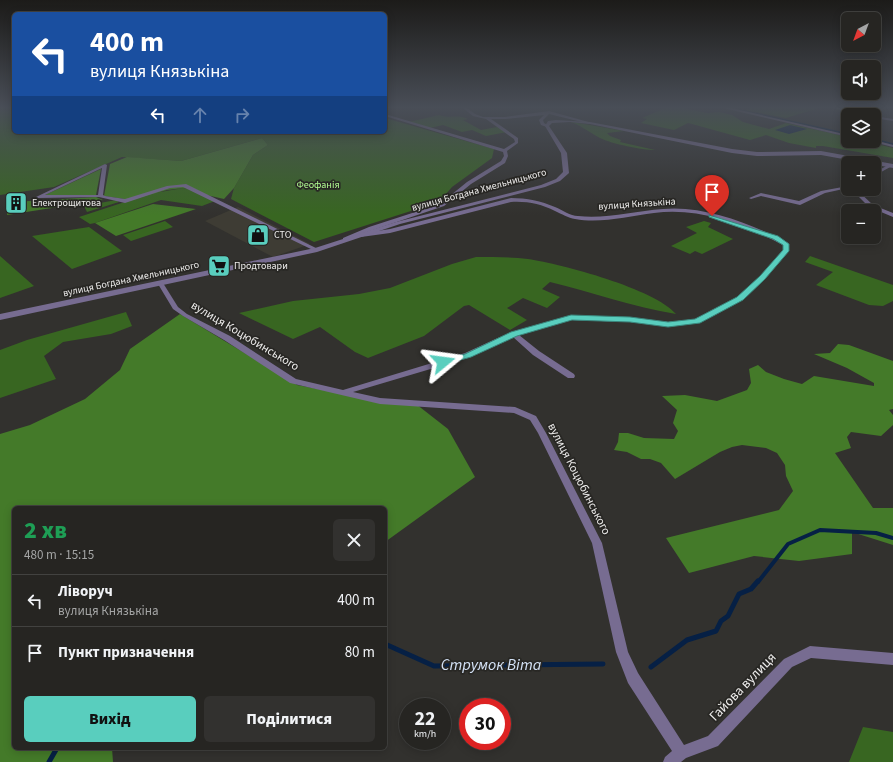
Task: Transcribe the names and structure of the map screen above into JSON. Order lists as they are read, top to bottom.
{
  "streets": {
    "street": [
      "вулиця Богдана Хмельницького",
      "вулиця Князькіна",
      "вулиця Коцюбинського",
      "Гайова вулиця"
    ]
  },
  "crossings": [
    ["вулиця Богдана Хмельницького", "вулиця Князькіна"],
    ["вулиця Богдана Хмельницького", "вулиця Коцюбинського"],
    ["вулиця Князькіна", "вулиця Коцюбинського"],
    ["вулиця Коцюбинського", "Гайова вулиця"]
  ],
  "water": ["Струмок Віта"],
  "parks": ["Феофанія"],
  "places": {
    "building": ["Електрощитова"],
    "shop": ["СТО"],
    "supermarket": ["Продтовари"]
  },
  "north": "bottom left",
  "page": {
    "map_buttons": ["+", "−"],
    "turn": ["400 m", "вулиця Князькіна"],
    "heading": ["2 хв", "480 m · 15:15"],
    "list": [
      {
        "name": "Ліворуч",
        "note": "вулиця Князькіна",
        "value": "400 m"
      },
      {
        "name": "Пункт призначення",
        "value": "80 m"
      }
    ],
    "buttons": ["Вихід", "Поділитися"],
    "speed": "22 km/h",
    "limit": "30"
  }
}
